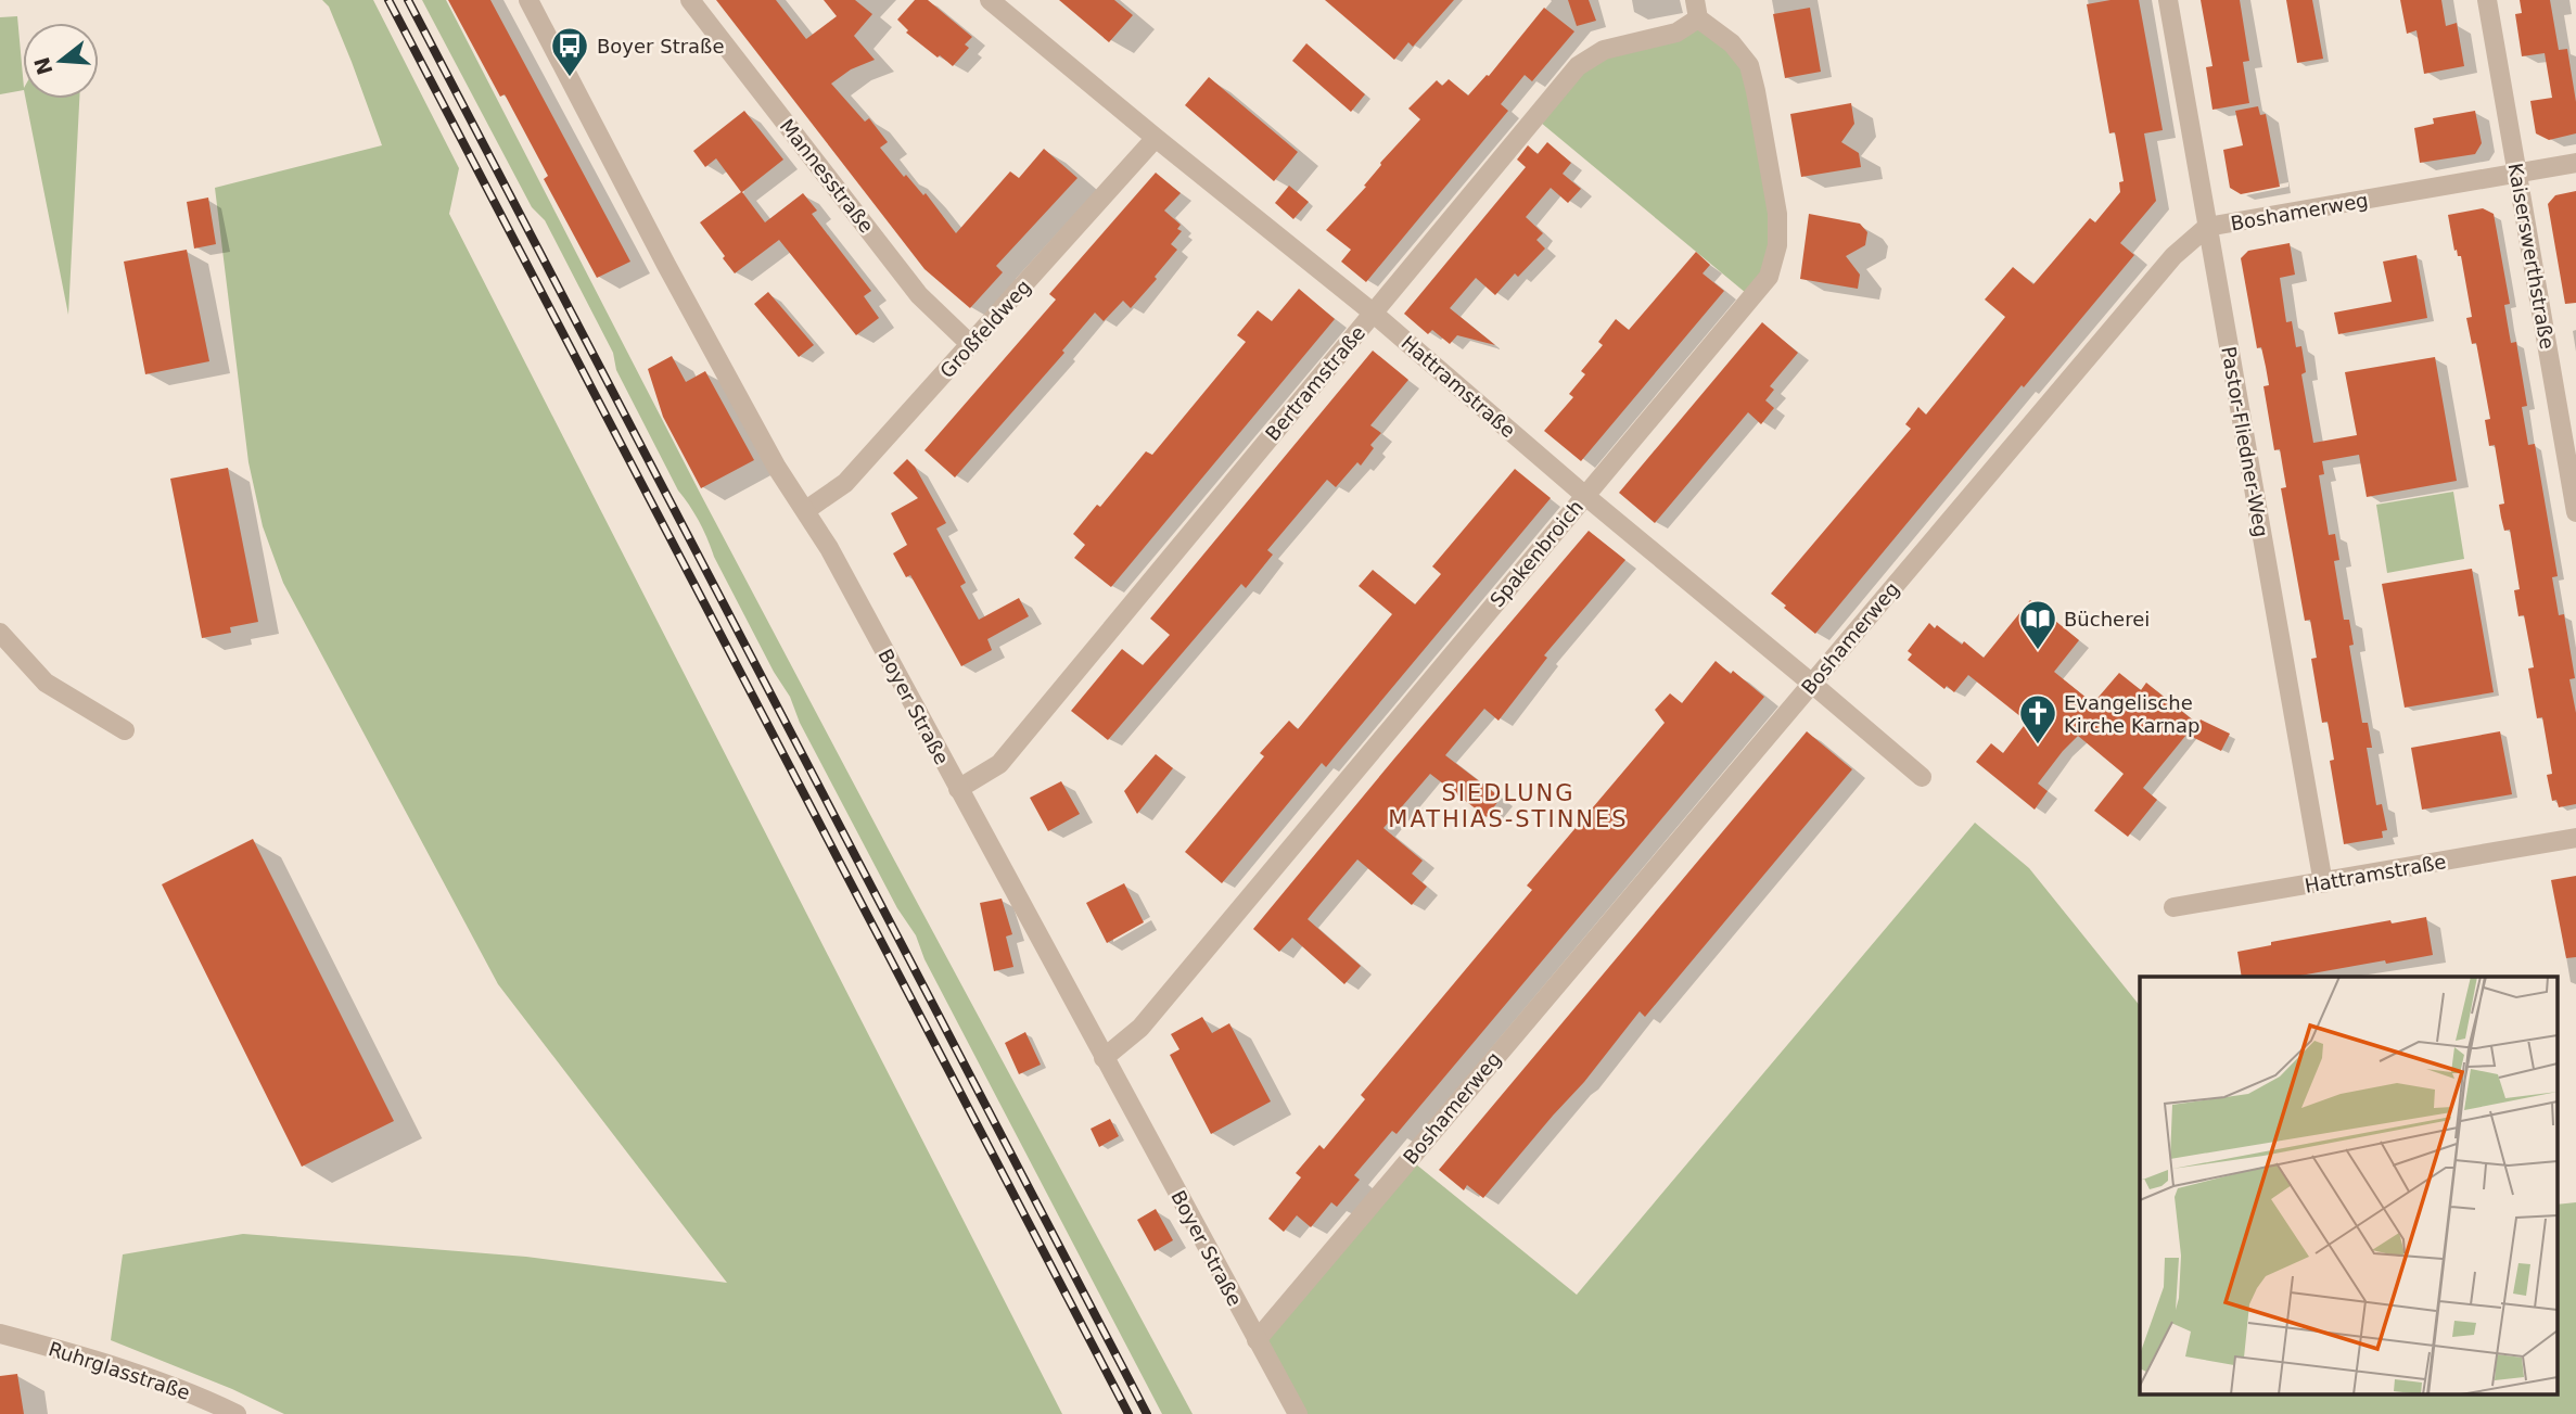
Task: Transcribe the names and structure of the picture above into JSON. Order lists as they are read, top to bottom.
{
  "streets": {
    "street": [
      "Mannesstraße",
      "Boshamerweg",
      "Kaiserswerthstraße",
      "Großfeldweg",
      "Bertramstraße",
      "Hattramstraße",
      "Pastor-Fliedner-Weg",
      "Spakenbroich",
      "Boyer Straße",
      "Ruhrglasstraße"
    ]
  },
  "crossings": [
    ["Mannesstraße", "Großfeldweg"],
    ["Boshamerweg", "Kaiserswerthstraße"],
    ["Boshamerweg", "Hattramstraße"],
    ["Boshamerweg", "Pastor-Fliedner-Weg"],
    ["Boshamerweg", "Boyer Straße"],
    ["Großfeldweg", "Hattramstraße"],
    ["Großfeldweg", "Boyer Straße"],
    ["Bertramstraße", "Hattramstraße"],
    ["Bertramstraße", "Spakenbroich"],
    ["Bertramstraße", "Boyer Straße"],
    ["Hattramstraße", "Pastor-Fliedner-Weg"],
    ["Hattramstraße", "Spakenbroich"],
    ["Spakenbroich", "Boyer Straße"]
  ],
  "districts": ["SIEDLUNG MATHIAS-STINNES"],
  "places": {
    "bus stop": ["Boyer Straße"],
    "library": ["Bücherei"],
    "church": ["Evangelische Kirche Karnap"]
  },
  "north": "left"
}
